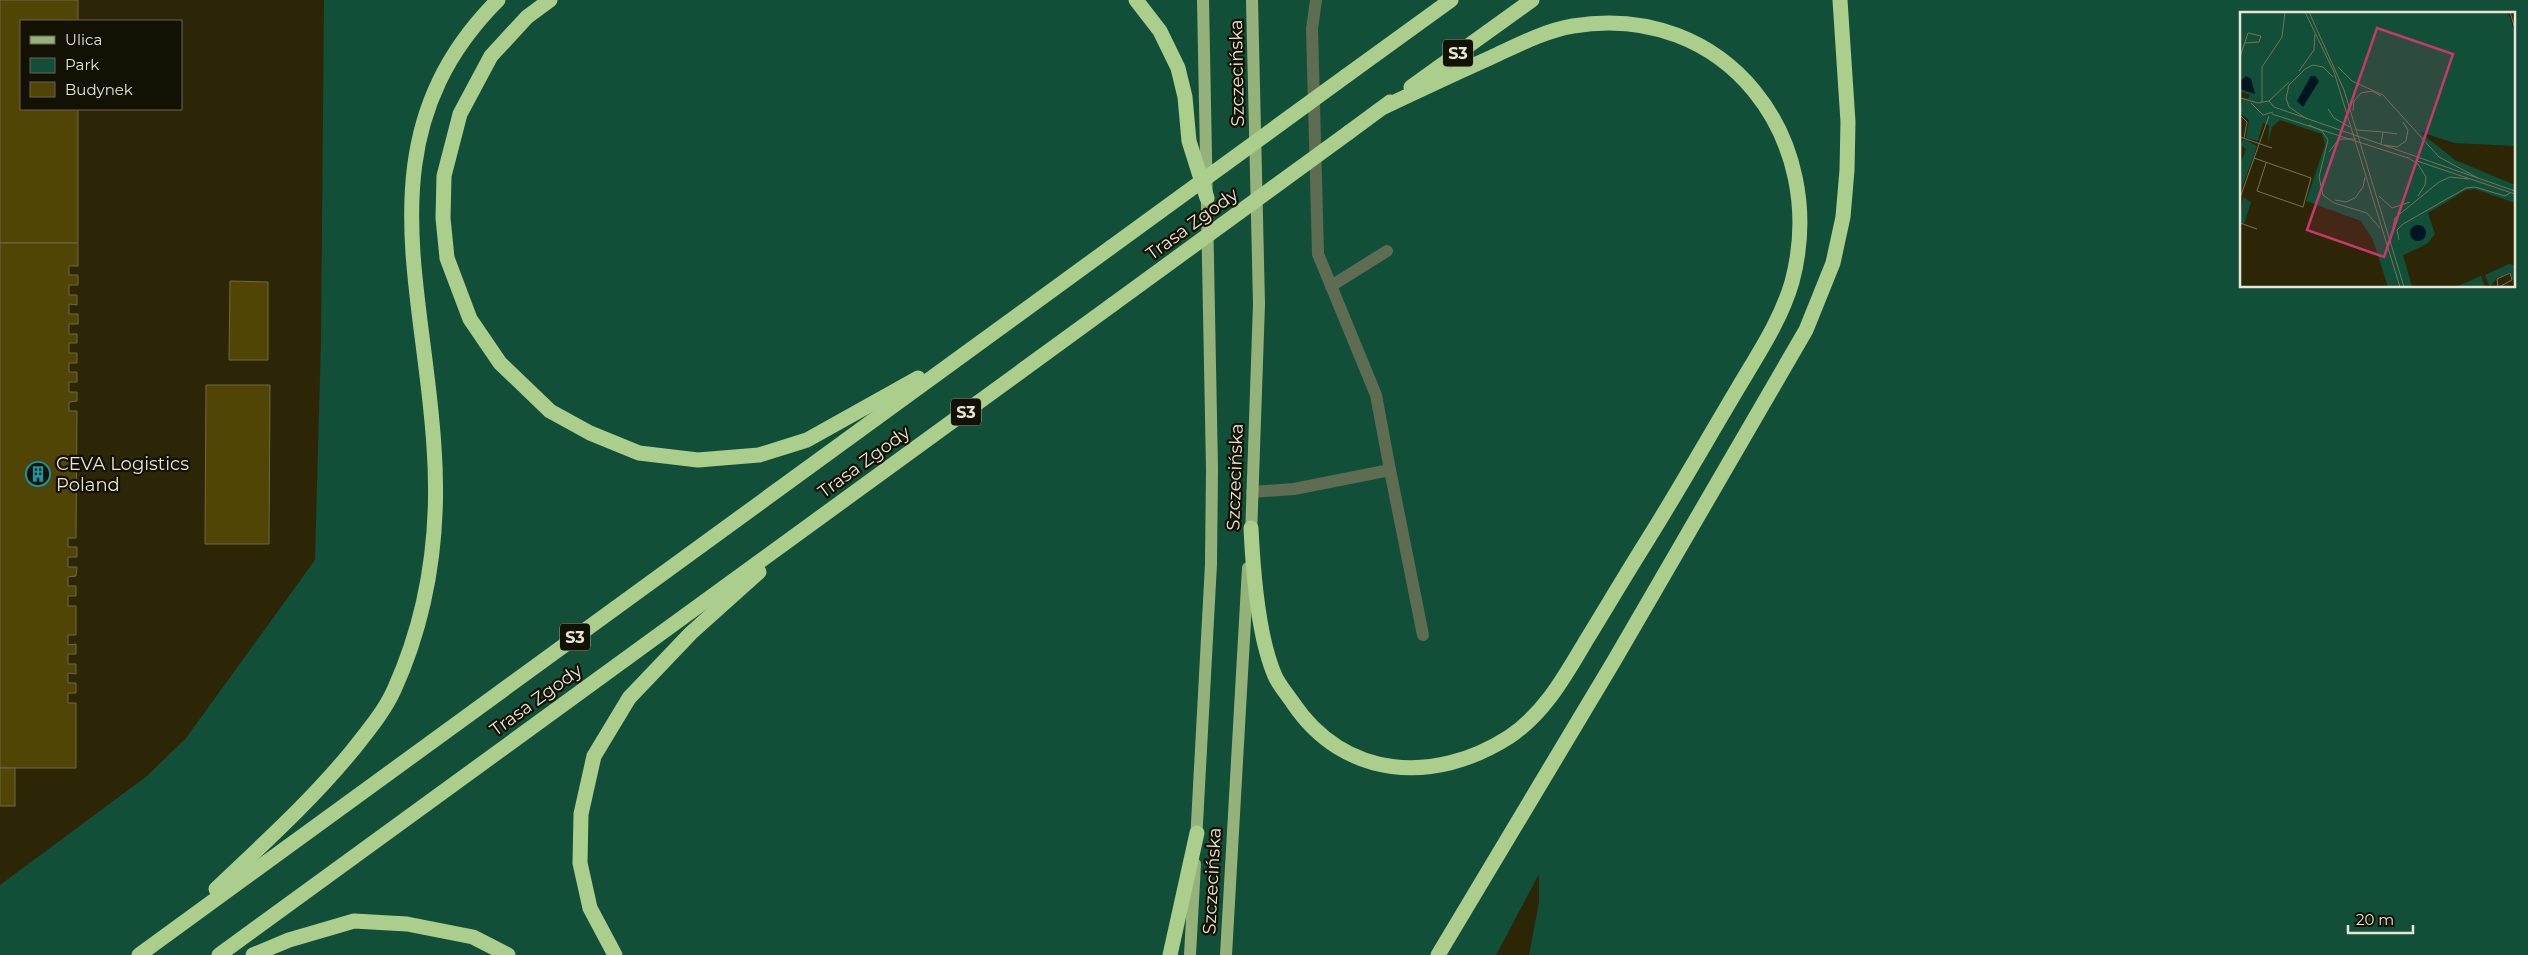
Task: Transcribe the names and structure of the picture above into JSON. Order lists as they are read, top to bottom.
{
  "streets": {
    "highway": ["S3", "Trasa Zgody"],
    "main road": ["Szczecińska"]
  },
  "places": {
    "building": ["CEVA Logistics Poland"]
  },
  "legend": ["Ulica", "Park", "Budynek"],
  "scale_bar": "20 m"
}
